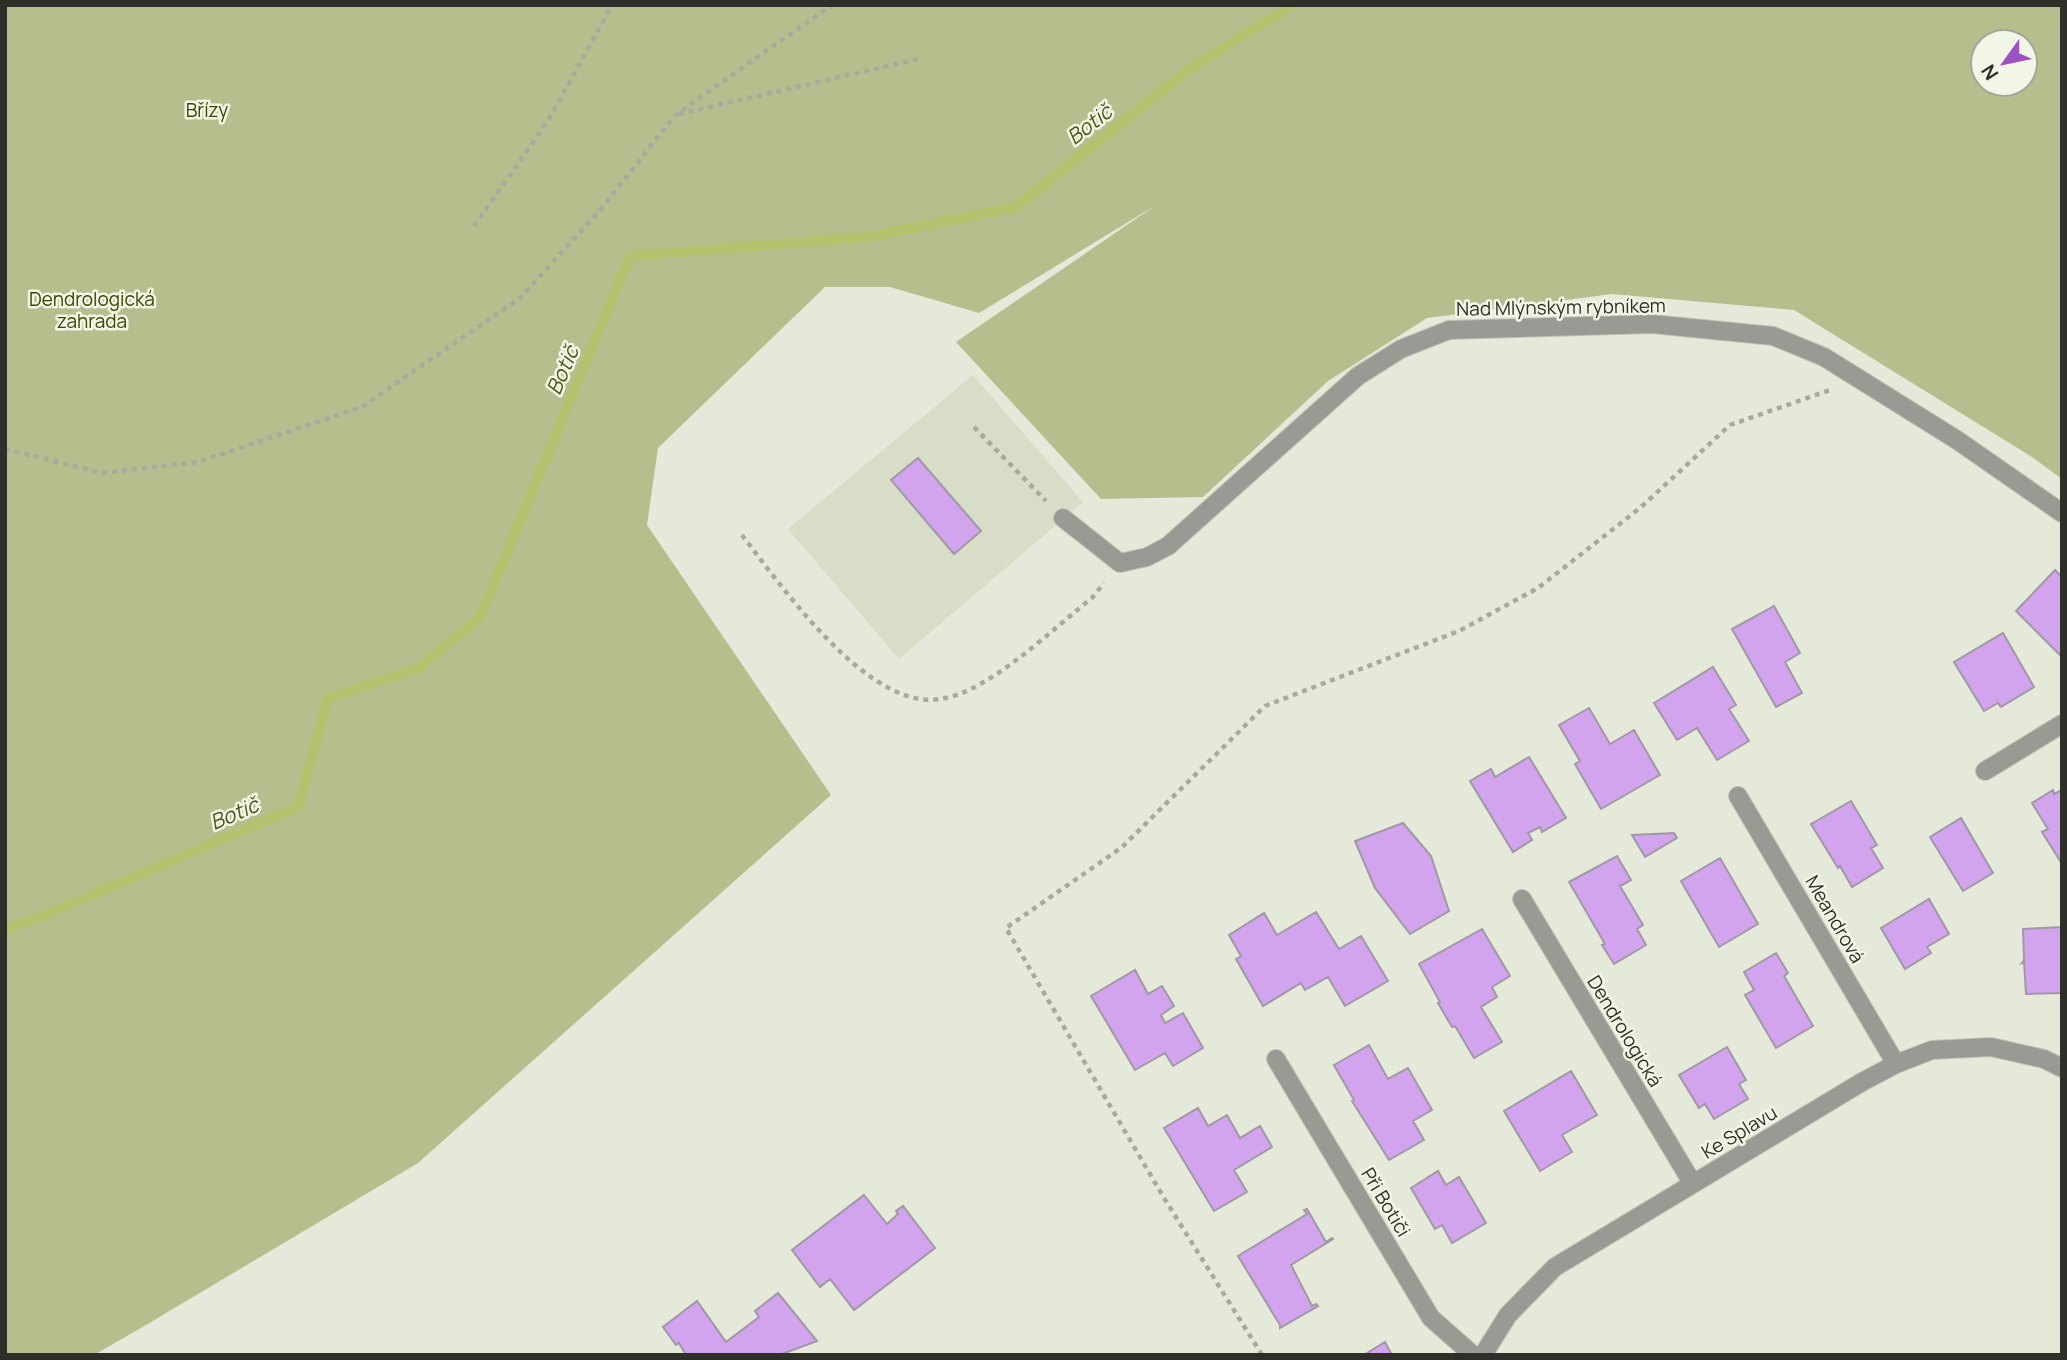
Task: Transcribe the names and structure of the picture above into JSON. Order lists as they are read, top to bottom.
{
  "streets": {
    "street": [
      "Nad Mlýnským rybníkem",
      "Meandrová",
      "Dendrologická",
      "Ke Splavu",
      "Při Botiči"
    ]
  },
  "crossings": [
    ["Meandrová", "Ke Splavu"],
    ["Dendrologická", "Ke Splavu"]
  ],
  "water": ["Botič"],
  "parks": ["Břízy", "Dendrologická zahrada"],
  "north": "bottom left"
}
